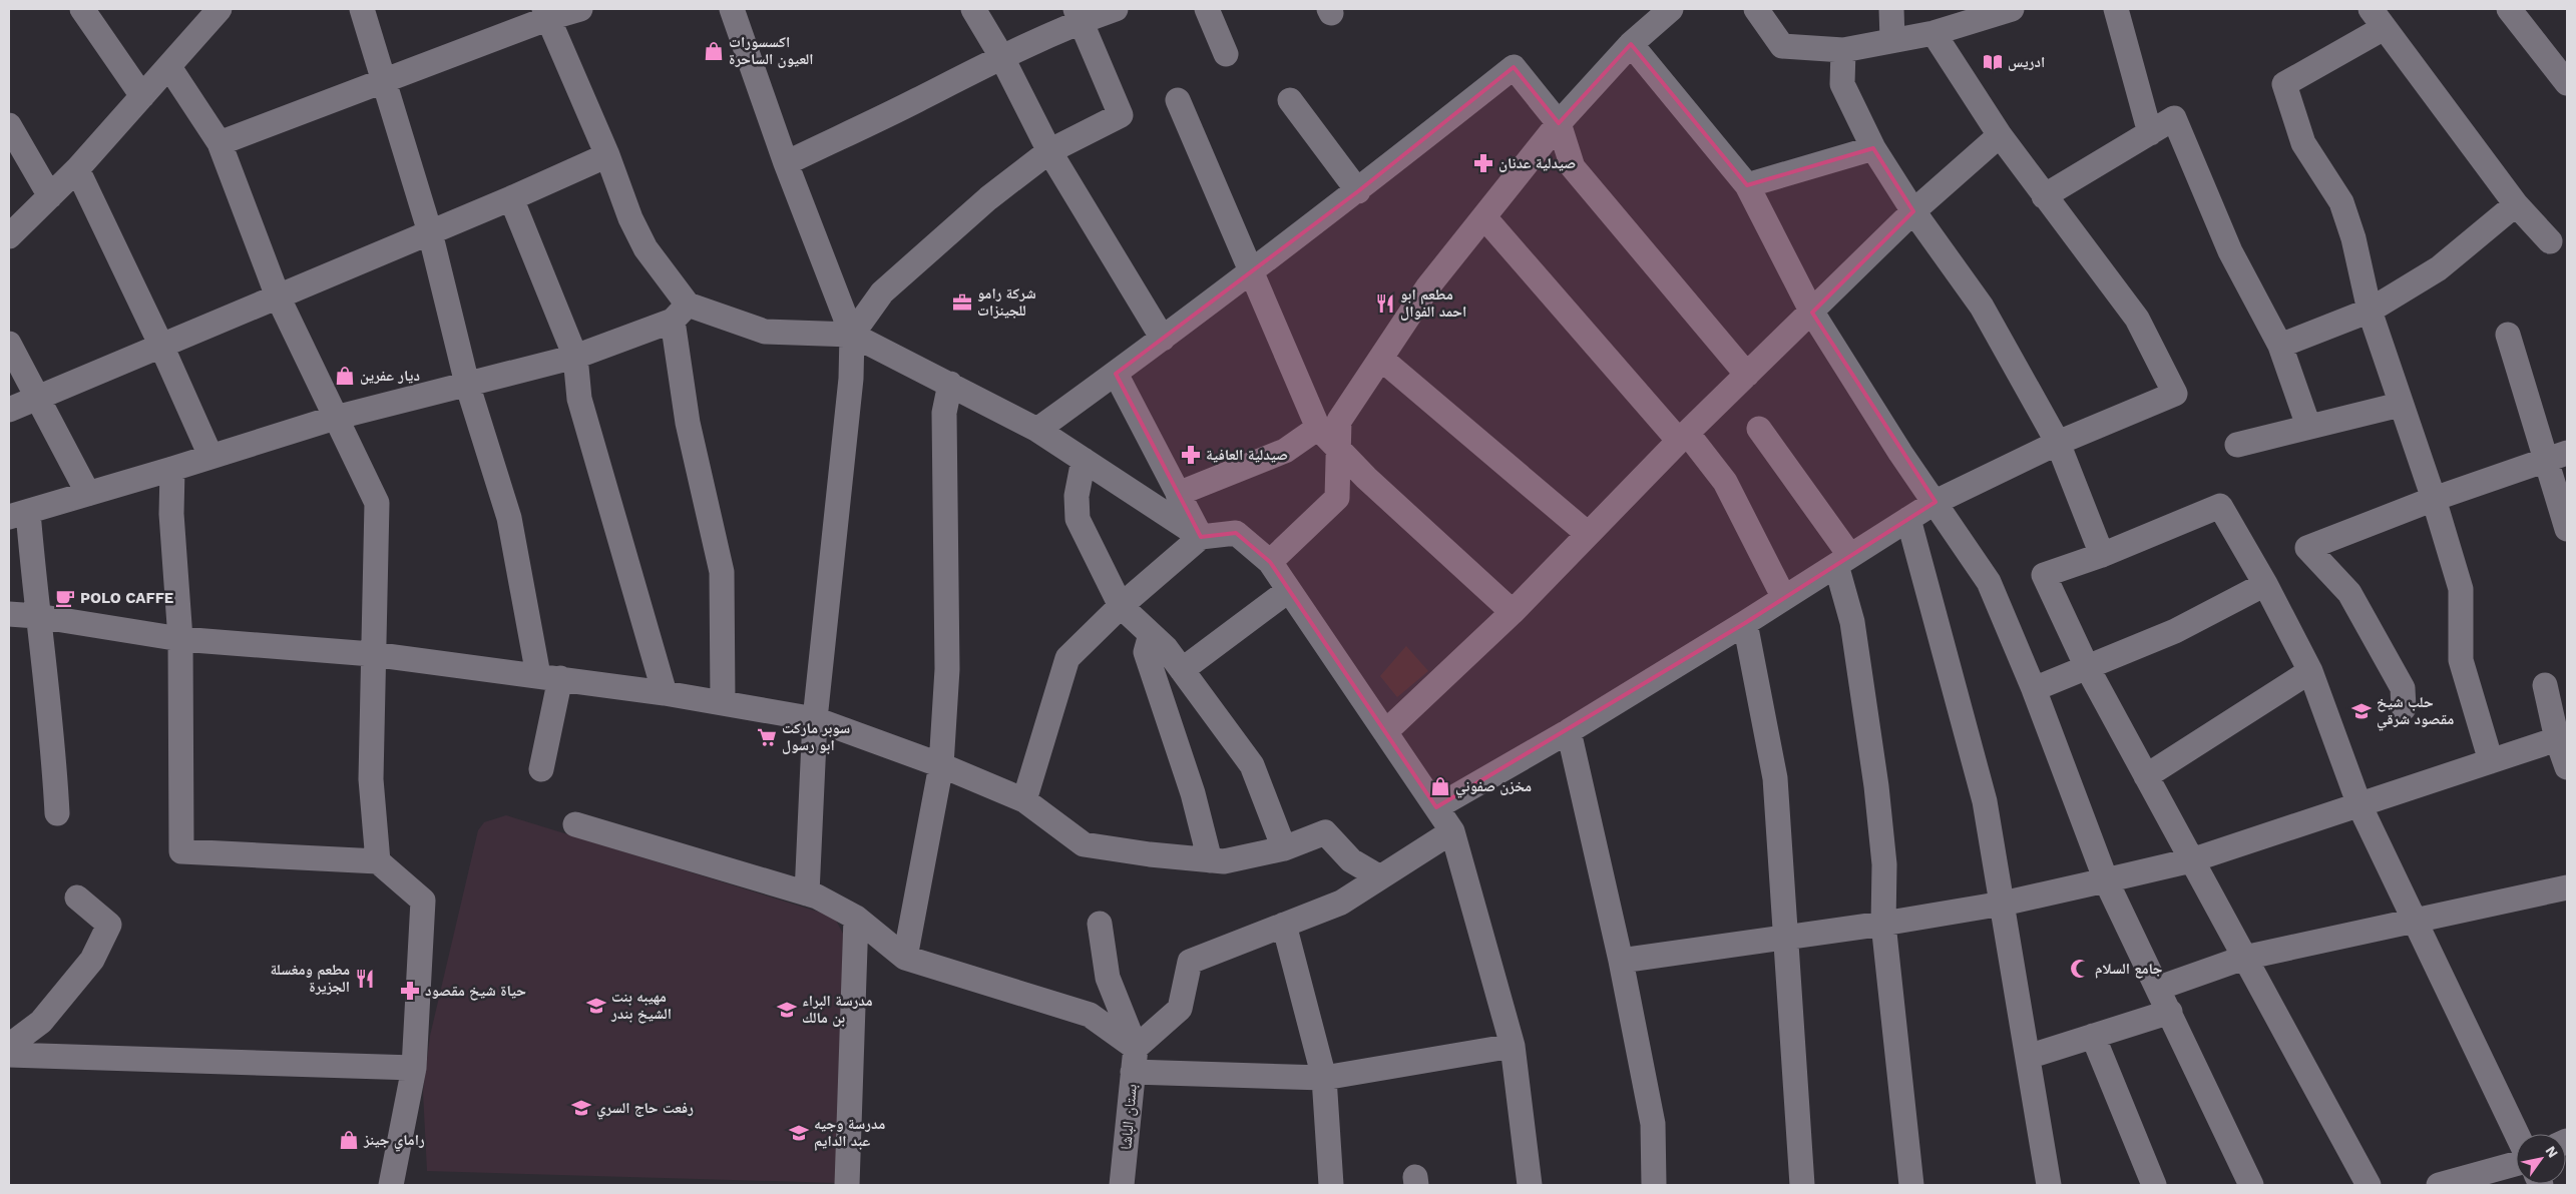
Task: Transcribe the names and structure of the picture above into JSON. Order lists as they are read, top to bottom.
{
  "streets": {
    "street": ["بستان الباشا"]
  },
  "places": {
    "shop": [
      "اكسسورات العيون الساحرة",
      "ديار عفرين",
      "مخزن صفوني",
      "راماي جينز"
    ],
    "library": ["ادريس"],
    "pharmacy": ["صيدلية عدنان", "صيدلية العافية", "حياة شيخ مقصود"],
    "office": ["شركة رامو للجينزات"],
    "restaurant": ["مطعم ابو احمد الفوال", "مطعم ومغسلة الجزيرة"],
    "cafe": ["POLO CAFFE"],
    "school or university": [
      "حلب شيخ مقصود شرقي",
      "مهيبه بنت الشيخ بندر",
      "مدرسة البراء بن مالك",
      "رفعت حاج السري",
      "مدرسة وجيه عبد الدايم"
    ],
    "supermarket": ["سوبر ماركت ابو رسول"],
    "mosque": ["جامع السلام"]
  },
  "north": "top right"
}
